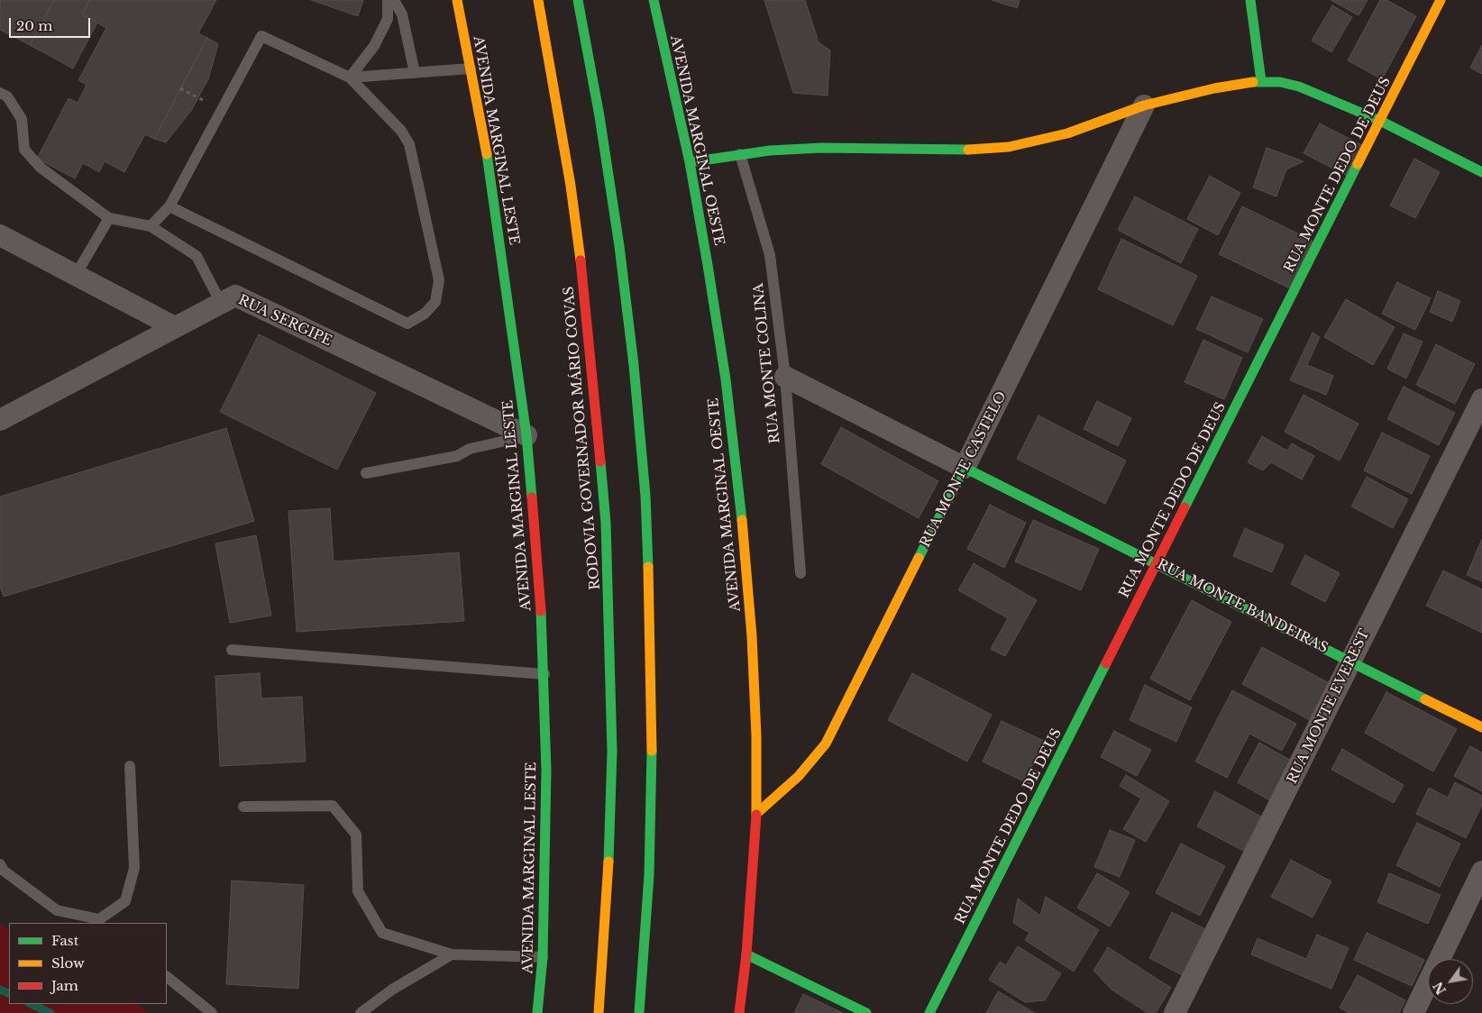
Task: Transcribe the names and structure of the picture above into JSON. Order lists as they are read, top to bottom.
{
  "streets": {
    "main road": [
      "AVENIDA MARGINAL LESTE",
      "AVENIDA MARGINAL OESTE",
      "RUA MONTE DEDO DE DEUS",
      "RODOVIA GOVERNADOR MÁRIO COVAS",
      "RUA MONTE CASTELO",
      "RUA MONTE BANDEIRAS"
    ],
    "street": ["RUA SERGIPE", "RUA MONTE EVEREST"],
    "lane": ["RUA MONTE COLINA"]
  },
  "crossings": [
    ["AVENIDA MARGINAL LESTE", "RUA SERGIPE"],
    ["AVENIDA MARGINAL OESTE", "RUA MONTE CASTELO"],
    ["RUA MONTE DEDO DE DEUS", "RUA MONTE BANDEIRAS"],
    ["RUA MONTE COLINA", "RUA MONTE BANDEIRAS"],
    ["RUA MONTE CASTELO", "RUA MONTE BANDEIRAS"],
    ["RUA MONTE BANDEIRAS", "RUA MONTE EVEREST"]
  ],
  "legend": ["Fast", "Slow", "Jam"],
  "scale_bar": "20 m",
  "north": "bottom left"
}
